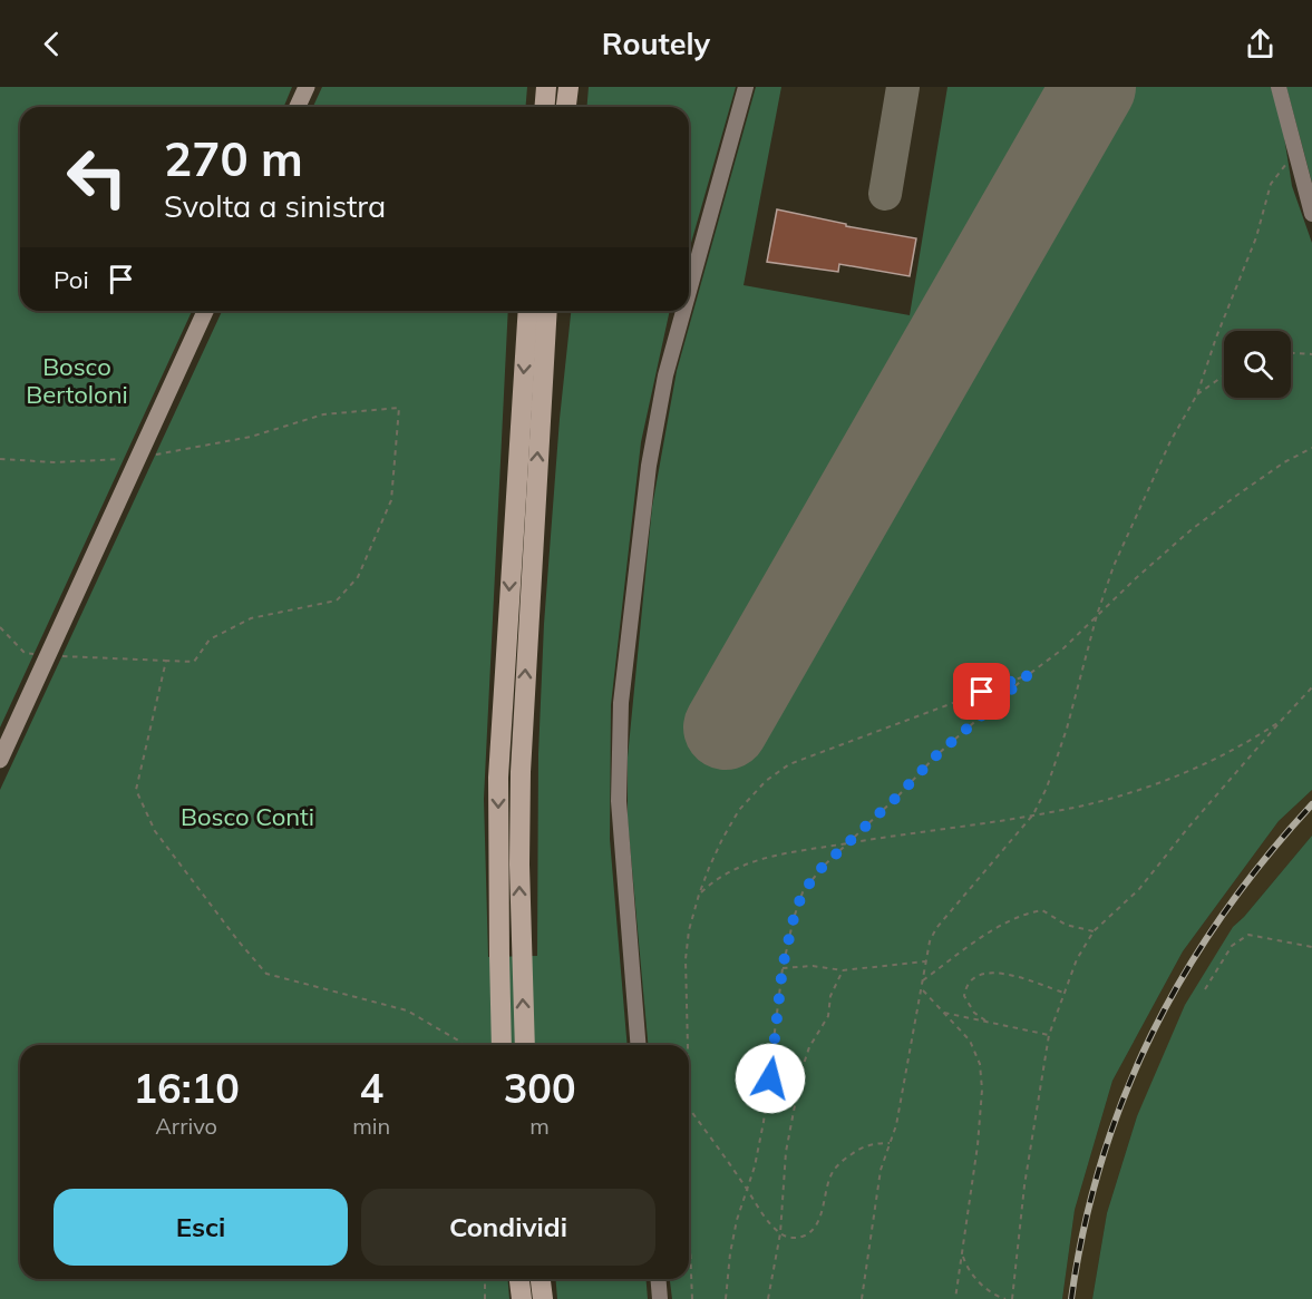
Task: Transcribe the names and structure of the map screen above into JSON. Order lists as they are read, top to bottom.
{
  "parks": ["Bosco Bertoloni", "Bosco Conti"],
  "page": {
    "header": "Routely",
    "turn": ["270 m", "Svolta a sinistra"],
    "then": "Poi",
    "eta": [
      "16:10",
      "Arrivo",
      "4",
      "min",
      "300",
      "m"
    ],
    "buttons": ["Esci", "Condividi"]
  }
}
